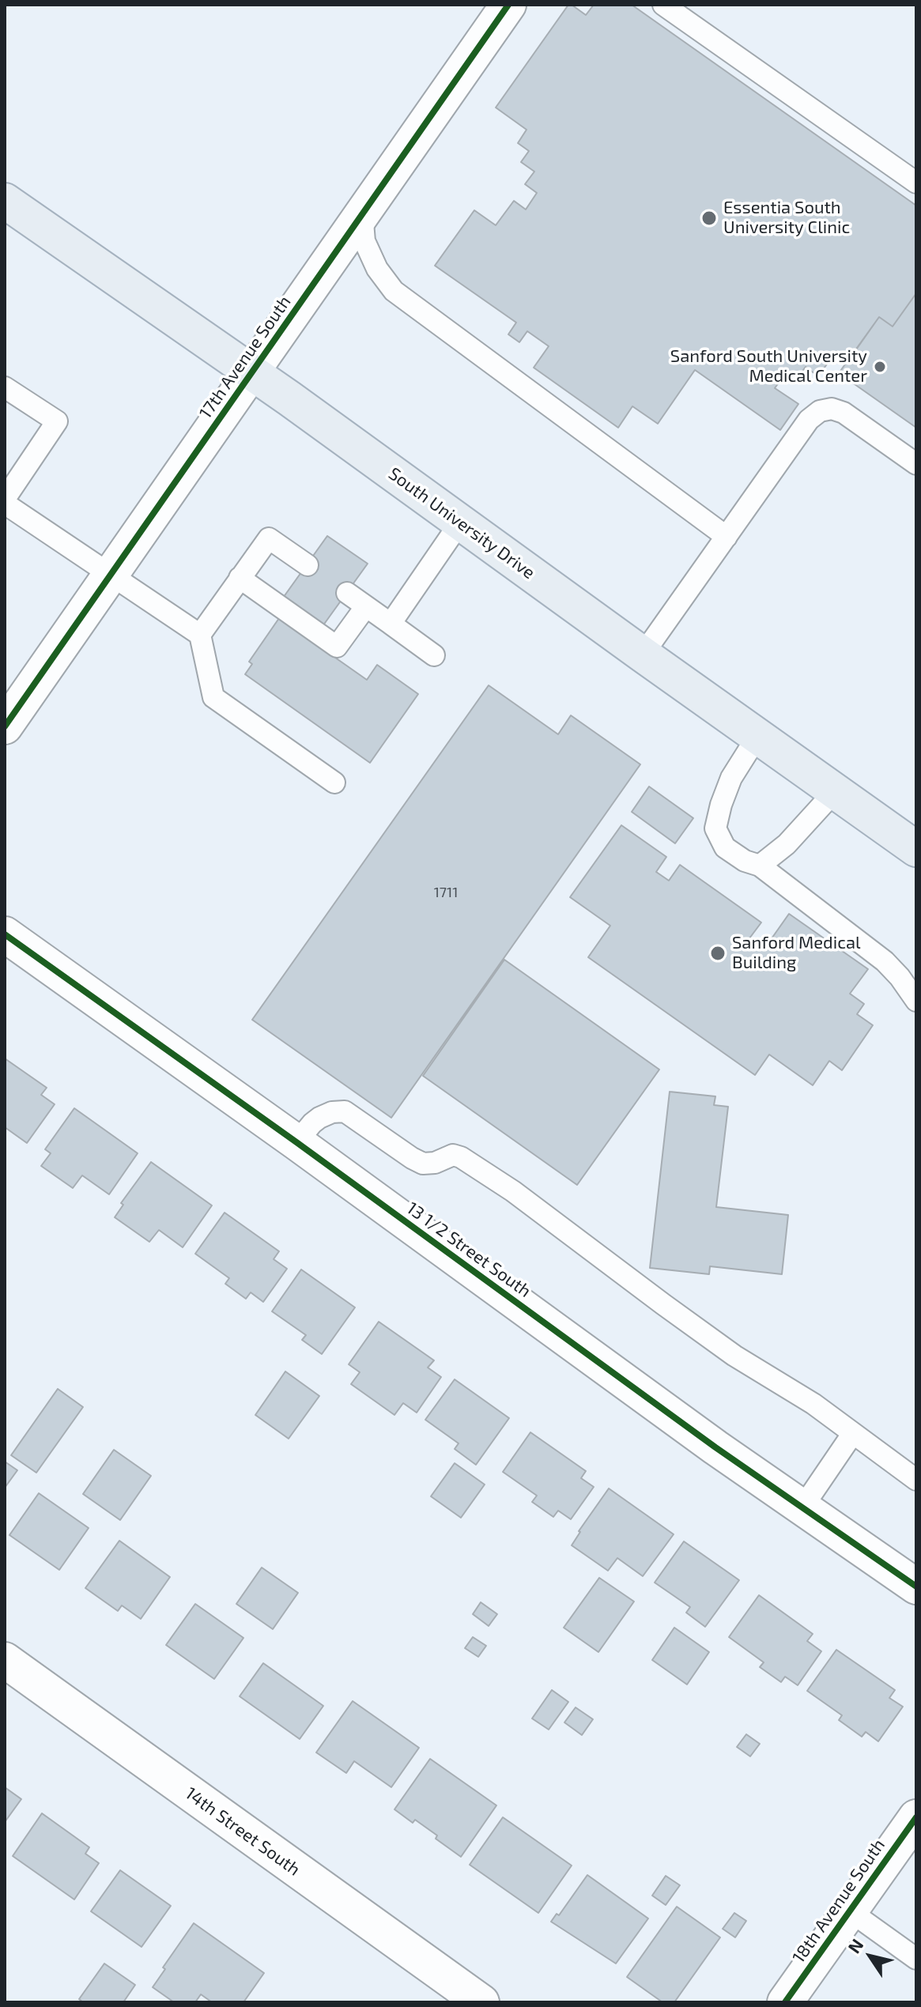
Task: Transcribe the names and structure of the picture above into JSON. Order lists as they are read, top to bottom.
{
  "streets": {
    "main road": ["South University Drive"],
    "street": [
      "17th Avenue South",
      "13 1/2 Street South",
      "14th Street South",
      "18th Avenue South"
    ]
  },
  "crossings": [
    ["17th Avenue South", "South University Drive"]
  ],
  "places": ["Essentia South University Clinic", "Sanford South University Medical Center", "Sanford Medical Building"],
  "house_numbers": ["1711"],
  "north": "top left"
}
